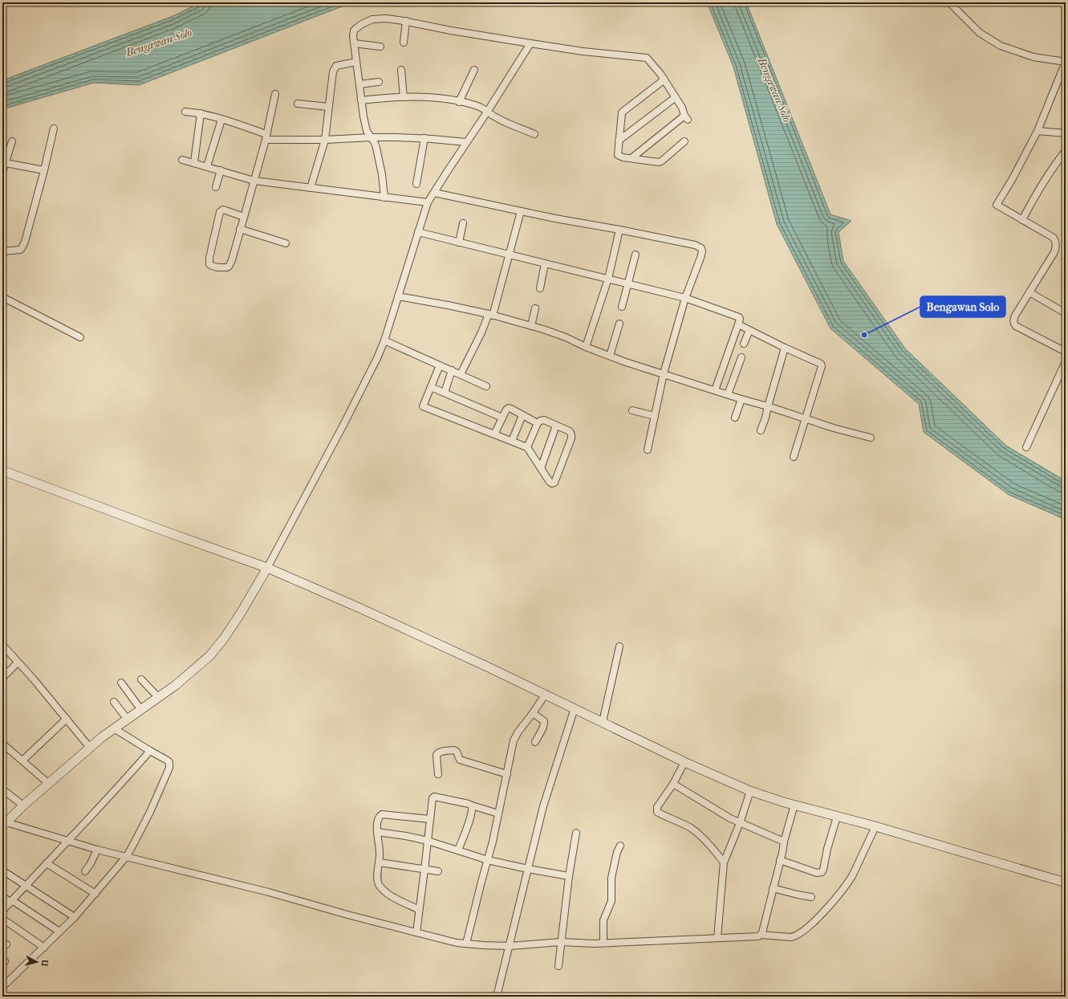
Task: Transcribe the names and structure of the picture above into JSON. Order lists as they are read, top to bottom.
{
  "water": ["Bengawan Solo"],
  "places": ["Bengawan Solo"],
  "north": "right"
}
